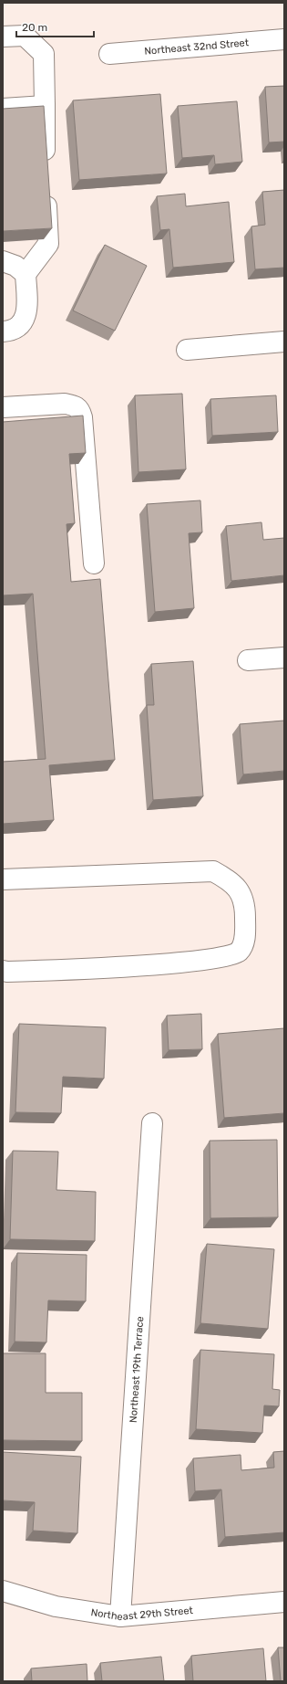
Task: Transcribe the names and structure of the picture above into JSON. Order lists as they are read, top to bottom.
{
  "streets": {
    "street": ["Northeast 32nd Street", "Northeast 19th Terrace", "Northeast 29th Street"]
  },
  "crossings": [
    ["Northeast 19th Terrace", "Northeast 29th Street"]
  ],
  "scale_bar": "20 m"
}
